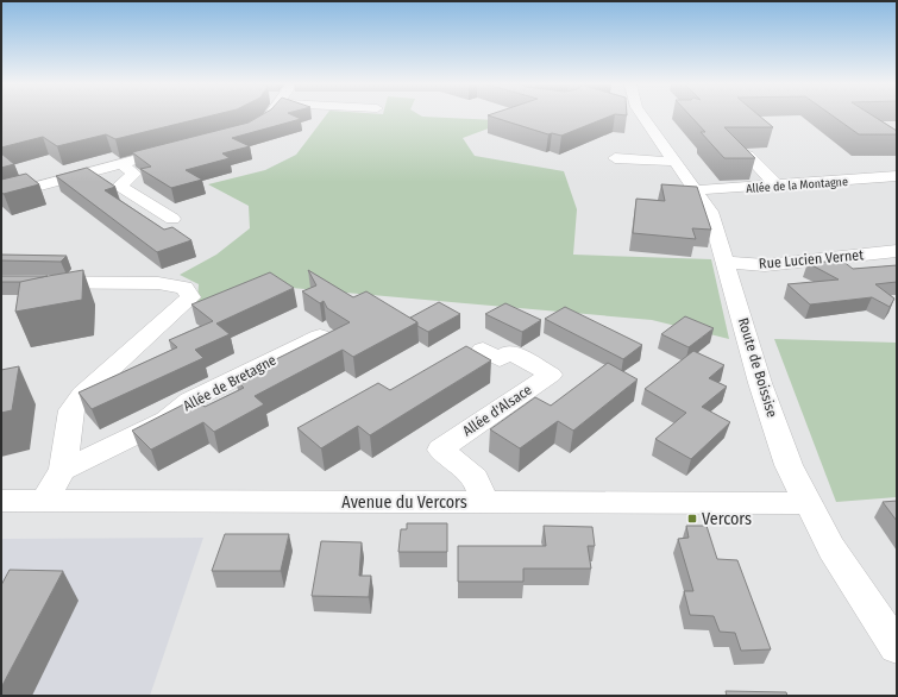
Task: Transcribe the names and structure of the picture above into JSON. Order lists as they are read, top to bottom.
{
  "streets": {
    "street": [
      "Allée de la Montagne",
      "Rue Lucien Vernet",
      "Route de Boissise",
      "Allée de Bretagne",
      "Allée d'Alsace",
      "Avenue du Vercors"
    ]
  },
  "crossings": [
    ["Allée de la Montagne", "Route de Boissise"],
    ["Rue Lucien Vernet", "Route de Boissise"],
    ["Route de Boissise", "Avenue du Vercors"],
    ["Allée d'Alsace", "Avenue du Vercors"]
  ],
  "places": {
    "transit": ["Vercors"]
  }
}
